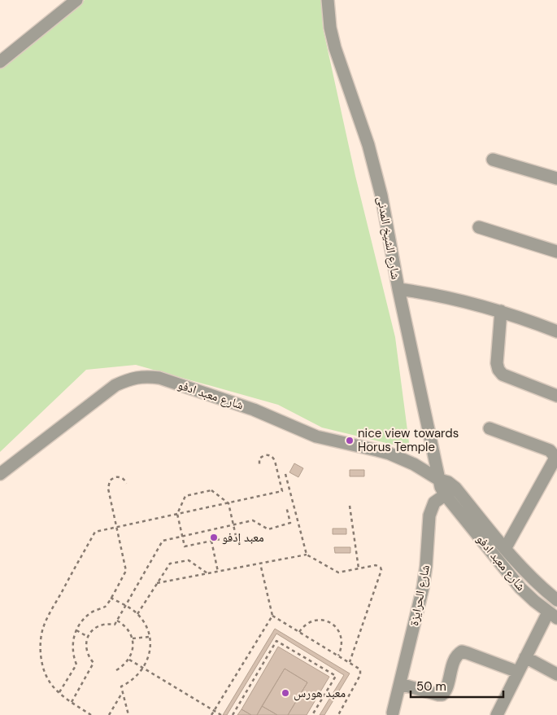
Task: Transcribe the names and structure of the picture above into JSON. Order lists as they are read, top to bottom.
{
  "streets": {
    "street": ["شارع الشيخ المدنى", "شارع معبد ادفو", "شارع الحرايزة"]
  },
  "crossings": [
    ["شارع الشيخ المدنى", "شارع معبد ادفو"],
    ["شارع معبد ادفو", "شارع الحرايزة"]
  ],
  "places": ["nice view towards Horus Temple", "معبد إدفو", "معبد هورس"],
  "scale_bar": "50 m"
}
